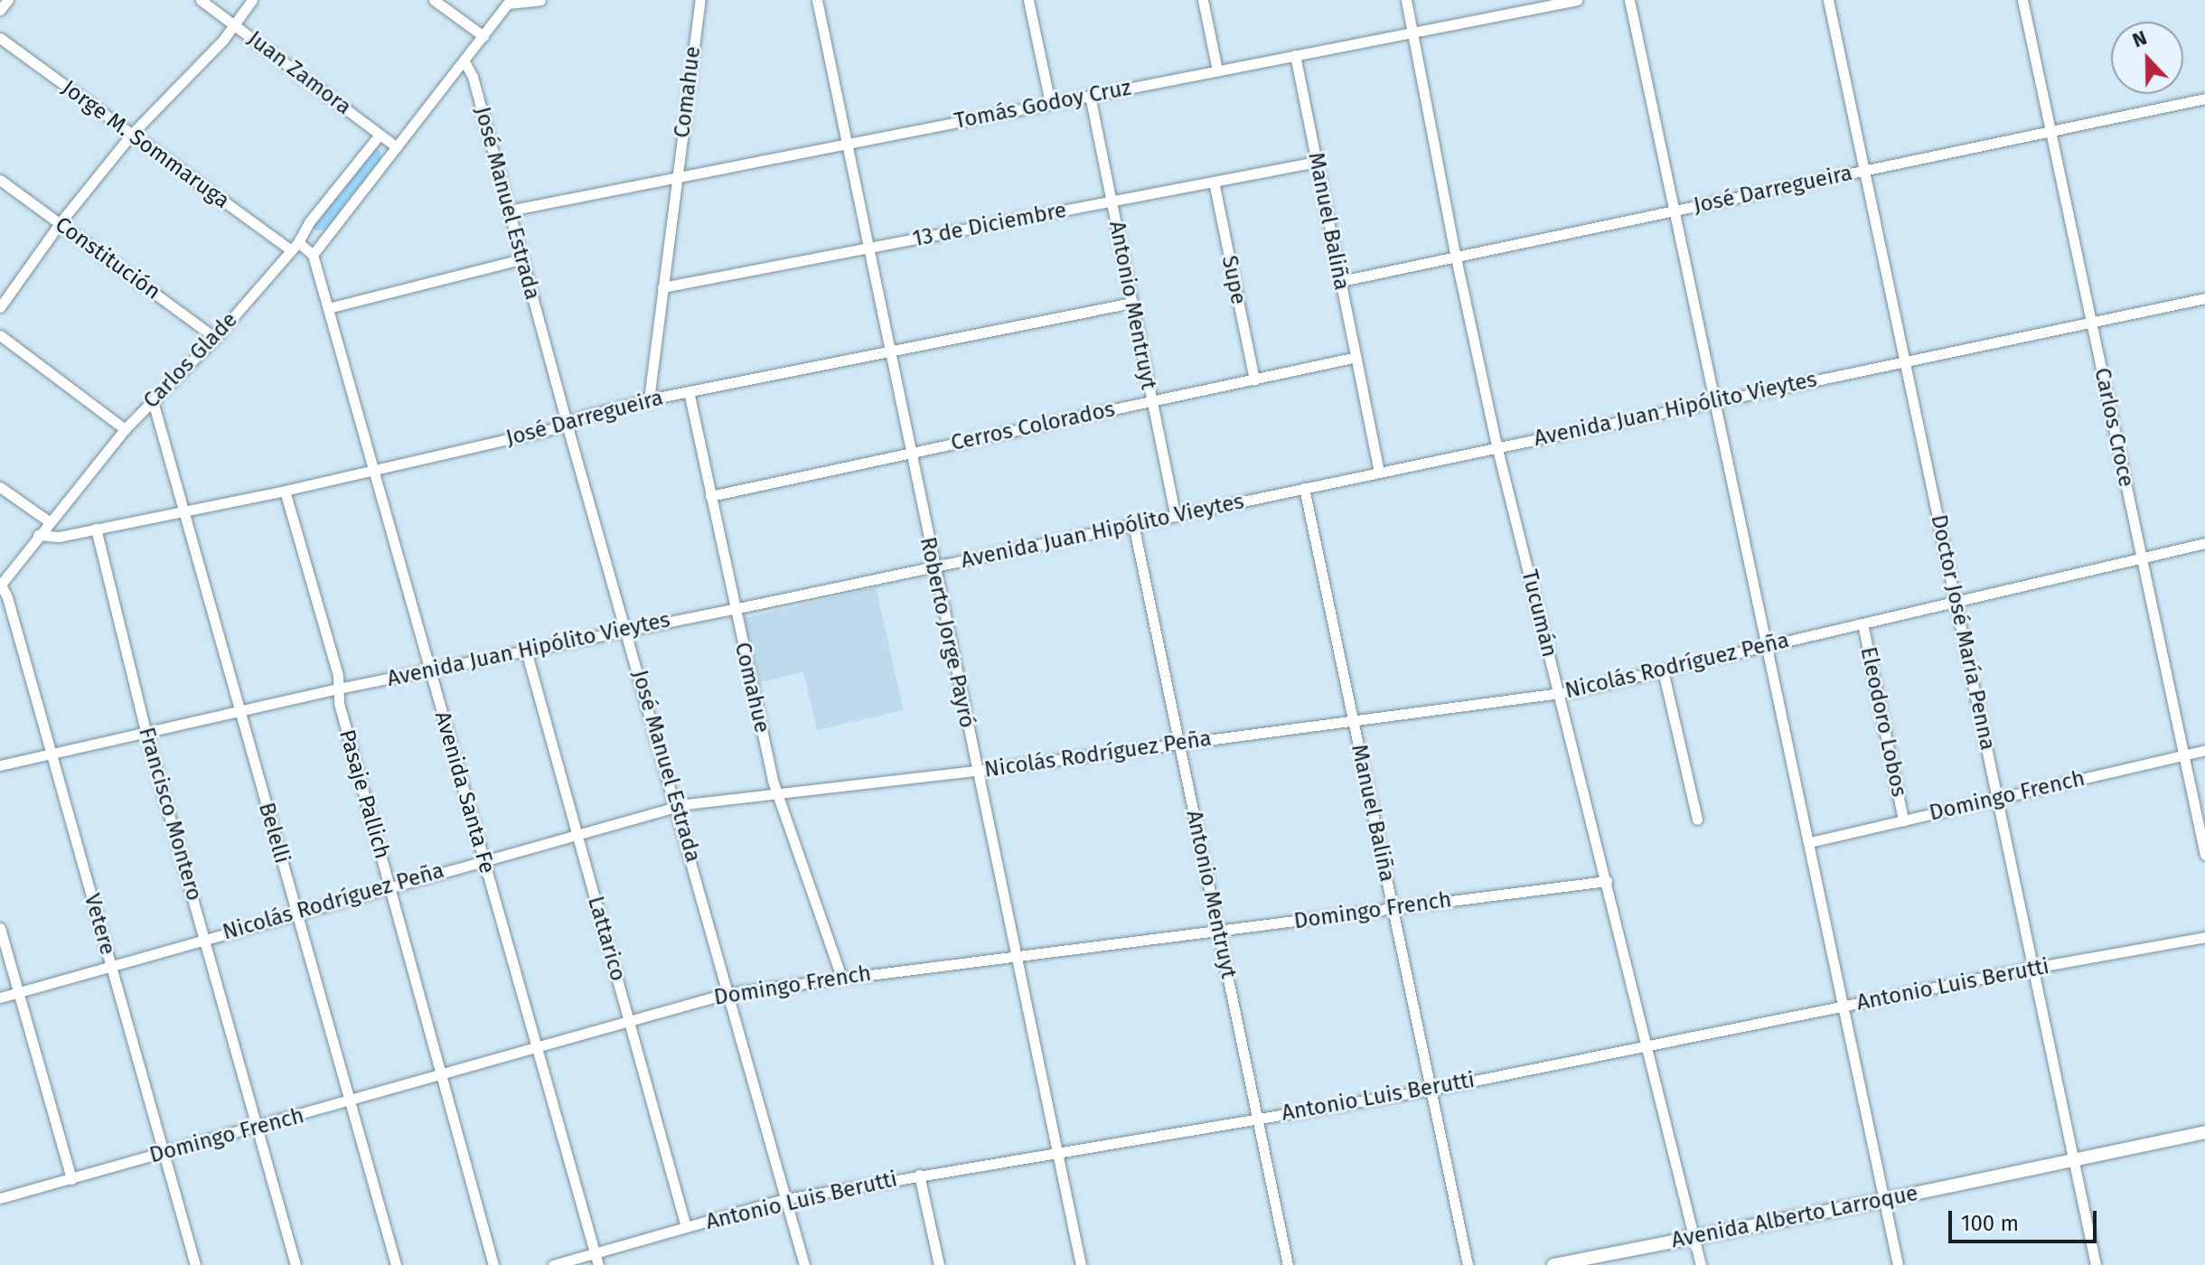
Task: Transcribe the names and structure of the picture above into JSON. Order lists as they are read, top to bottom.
{
  "streets": {
    "main road": ["Avenida Alberto Larroque"],
    "street": [
      "Juan Zamora",
      "Comahue",
      "Tomás Godoy Cruz",
      "Jorge M. Sommaruga",
      "José Darregueira",
      "José Manuel Estrada",
      "Manuel Baliña",
      "13 de Diciembre",
      "Constitución",
      "Supe",
      "Antonio Mentruyt",
      "Carlos Glade",
      "Avenida Juan Hipólito Vieytes",
      "Cerros Colorados",
      "Carlos Croce",
      "Tucumán",
      "Roberto Jorge Payró",
      "Doctor José María Penna",
      "Nicolás Rodríguez Peña",
      "Eleodoro Lobos",
      "Avenida Santa Fe",
      "Pasaje Pallich",
      "Domingo French",
      "Francisco Montero",
      "Belelli",
      "Vetere",
      "Lattarico",
      "Antonio Luis Berutti"
    ]
  },
  "crossings": [
    ["Juan Zamora", "Carlos Glade"],
    ["Comahue", "Tomás Godoy Cruz"],
    ["Comahue", "José Darregueira"],
    ["Comahue", "13 de Diciembre"],
    ["Comahue", "Avenida Juan Hipólito Vieytes"],
    ["Comahue", "Cerros Colorados"],
    ["Comahue", "Nicolás Rodríguez Peña"],
    ["Comahue", "Domingo French"],
    ["Tomás Godoy Cruz", "José Manuel Estrada"],
    ["Tomás Godoy Cruz", "Manuel Baliña"],
    ["Tomás Godoy Cruz", "Antonio Mentruyt"],
    ["Tomás Godoy Cruz", "Tucumán"],
    ["Tomás Godoy Cruz", "Roberto Jorge Payró"],
    ["Jorge M. Sommaruga", "Carlos Glade"],
    ["José Darregueira", "José Manuel Estrada"],
    ["José Darregueira", "Manuel Baliña"],
    ["José Darregueira", "Antonio Mentruyt"],
    ["José Darregueira", "Carlos Glade"],
    ["José Darregueira", "Carlos Croce"],
    ["José Darregueira", "Tucumán"],
    ["José Darregueira", "Roberto Jorge Payró"],
    ["José Darregueira", "Doctor José María Penna"],
    ["José Darregueira", "Avenida Santa Fe"],
    ["José Darregueira", "Pasaje Pallich"],
    ["José Darregueira", "Francisco Montero"],
    ["José Darregueira", "Belelli"],
    ["José Manuel Estrada", "Avenida Juan Hipólito Vieytes"],
    ["José Manuel Estrada", "Nicolás Rodríguez Peña"],
    ["José Manuel Estrada", "Domingo French"],
    ["José Manuel Estrada", "Antonio Luis Berutti"],
    ["Manuel Baliña", "13 de Diciembre"],
    ["Manuel Baliña", "Avenida Juan Hipólito Vieytes"],
    ["Manuel Baliña", "Cerros Colorados"],
    ["Manuel Baliña", "Nicolás Rodríguez Peña"],
    ["Manuel Baliña", "Domingo French"],
    ["Manuel Baliña", "Antonio Luis Berutti"],
    ["13 de Diciembre", "Supe"],
    ["13 de Diciembre", "Antonio Mentruyt"],
    ["13 de Diciembre", "Roberto Jorge Payró"],
    ["Constitución", "Carlos Glade"],
    ["Supe", "Cerros Colorados"],
    ["Antonio Mentruyt", "Avenida Juan Hipólito Vieytes"],
    ["Antonio Mentruyt", "Cerros Colorados"],
    ["Antonio Mentruyt", "Nicolás Rodríguez Peña"],
    ["Antonio Mentruyt", "Domingo French"],
    ["Antonio Mentruyt", "Antonio Luis Berutti"],
    ["Carlos Glade", "Belelli"],
    ["Carlos Glade", "Vetere"],
    ["Avenida Juan Hipólito Vieytes", "Carlos Croce"],
    ["Avenida Juan Hipólito Vieytes", "Tucumán"],
    ["Avenida Juan Hipólito Vieytes", "Roberto Jorge Payró"],
    ["Avenida Juan Hipólito Vieytes", "Doctor José María Penna"],
    ["Avenida Juan Hipólito Vieytes", "Avenida Santa Fe"],
    ["Avenida Juan Hipólito Vieytes", "Pasaje Pallich"],
    ["Avenida Juan Hipólito Vieytes", "Francisco Montero"],
    ["Avenida Juan Hipólito Vieytes", "Belelli"],
    ["Avenida Juan Hipólito Vieytes", "Vetere"],
    ["Avenida Juan Hipólito Vieytes", "Lattarico"],
    ["Cerros Colorados", "Roberto Jorge Payró"],
    ["Carlos Croce", "Nicolás Rodríguez Peña"],
    ["Carlos Croce", "Domingo French"],
    ["Tucumán", "Nicolás Rodríguez Peña"],
    ["Tucumán", "Domingo French"],
    ["Tucumán", "Antonio Luis Berutti"],
    ["Tucumán", "Avenida Alberto Larroque"],
    ["Roberto Jorge Payró", "Nicolás Rodríguez Peña"],
    ["Roberto Jorge Payró", "Domingo French"],
    ["Roberto Jorge Payró", "Antonio Luis Berutti"],
    ["Doctor José María Penna", "Nicolás Rodríguez Peña"],
    ["Doctor José María Penna", "Domingo French"],
    ["Doctor José María Penna", "Antonio Luis Berutti"],
    ["Doctor José María Penna", "Avenida Alberto Larroque"],
    ["Nicolás Rodríguez Peña", "Eleodoro Lobos"],
    ["Nicolás Rodríguez Peña", "Avenida Santa Fe"],
    ["Nicolás Rodríguez Peña", "Pasaje Pallich"],
    ["Nicolás Rodríguez Peña", "Francisco Montero"],
    ["Nicolás Rodríguez Peña", "Belelli"],
    ["Nicolás Rodríguez Peña", "Vetere"],
    ["Nicolás Rodríguez Peña", "Lattarico"],
    ["Eleodoro Lobos", "Domingo French"],
    ["Avenida Santa Fe", "Domingo French"],
    ["Avenida Santa Fe", "Antonio Luis Berutti"],
    ["Pasaje Pallich", "Domingo French"],
    ["Domingo French", "Francisco Montero"],
    ["Domingo French", "Belelli"],
    ["Domingo French", "Vetere"],
    ["Domingo French", "Lattarico"],
    ["Lattarico", "Antonio Luis Berutti"]
  ],
  "scale_bar": "100 m",
  "north": "top"
}
